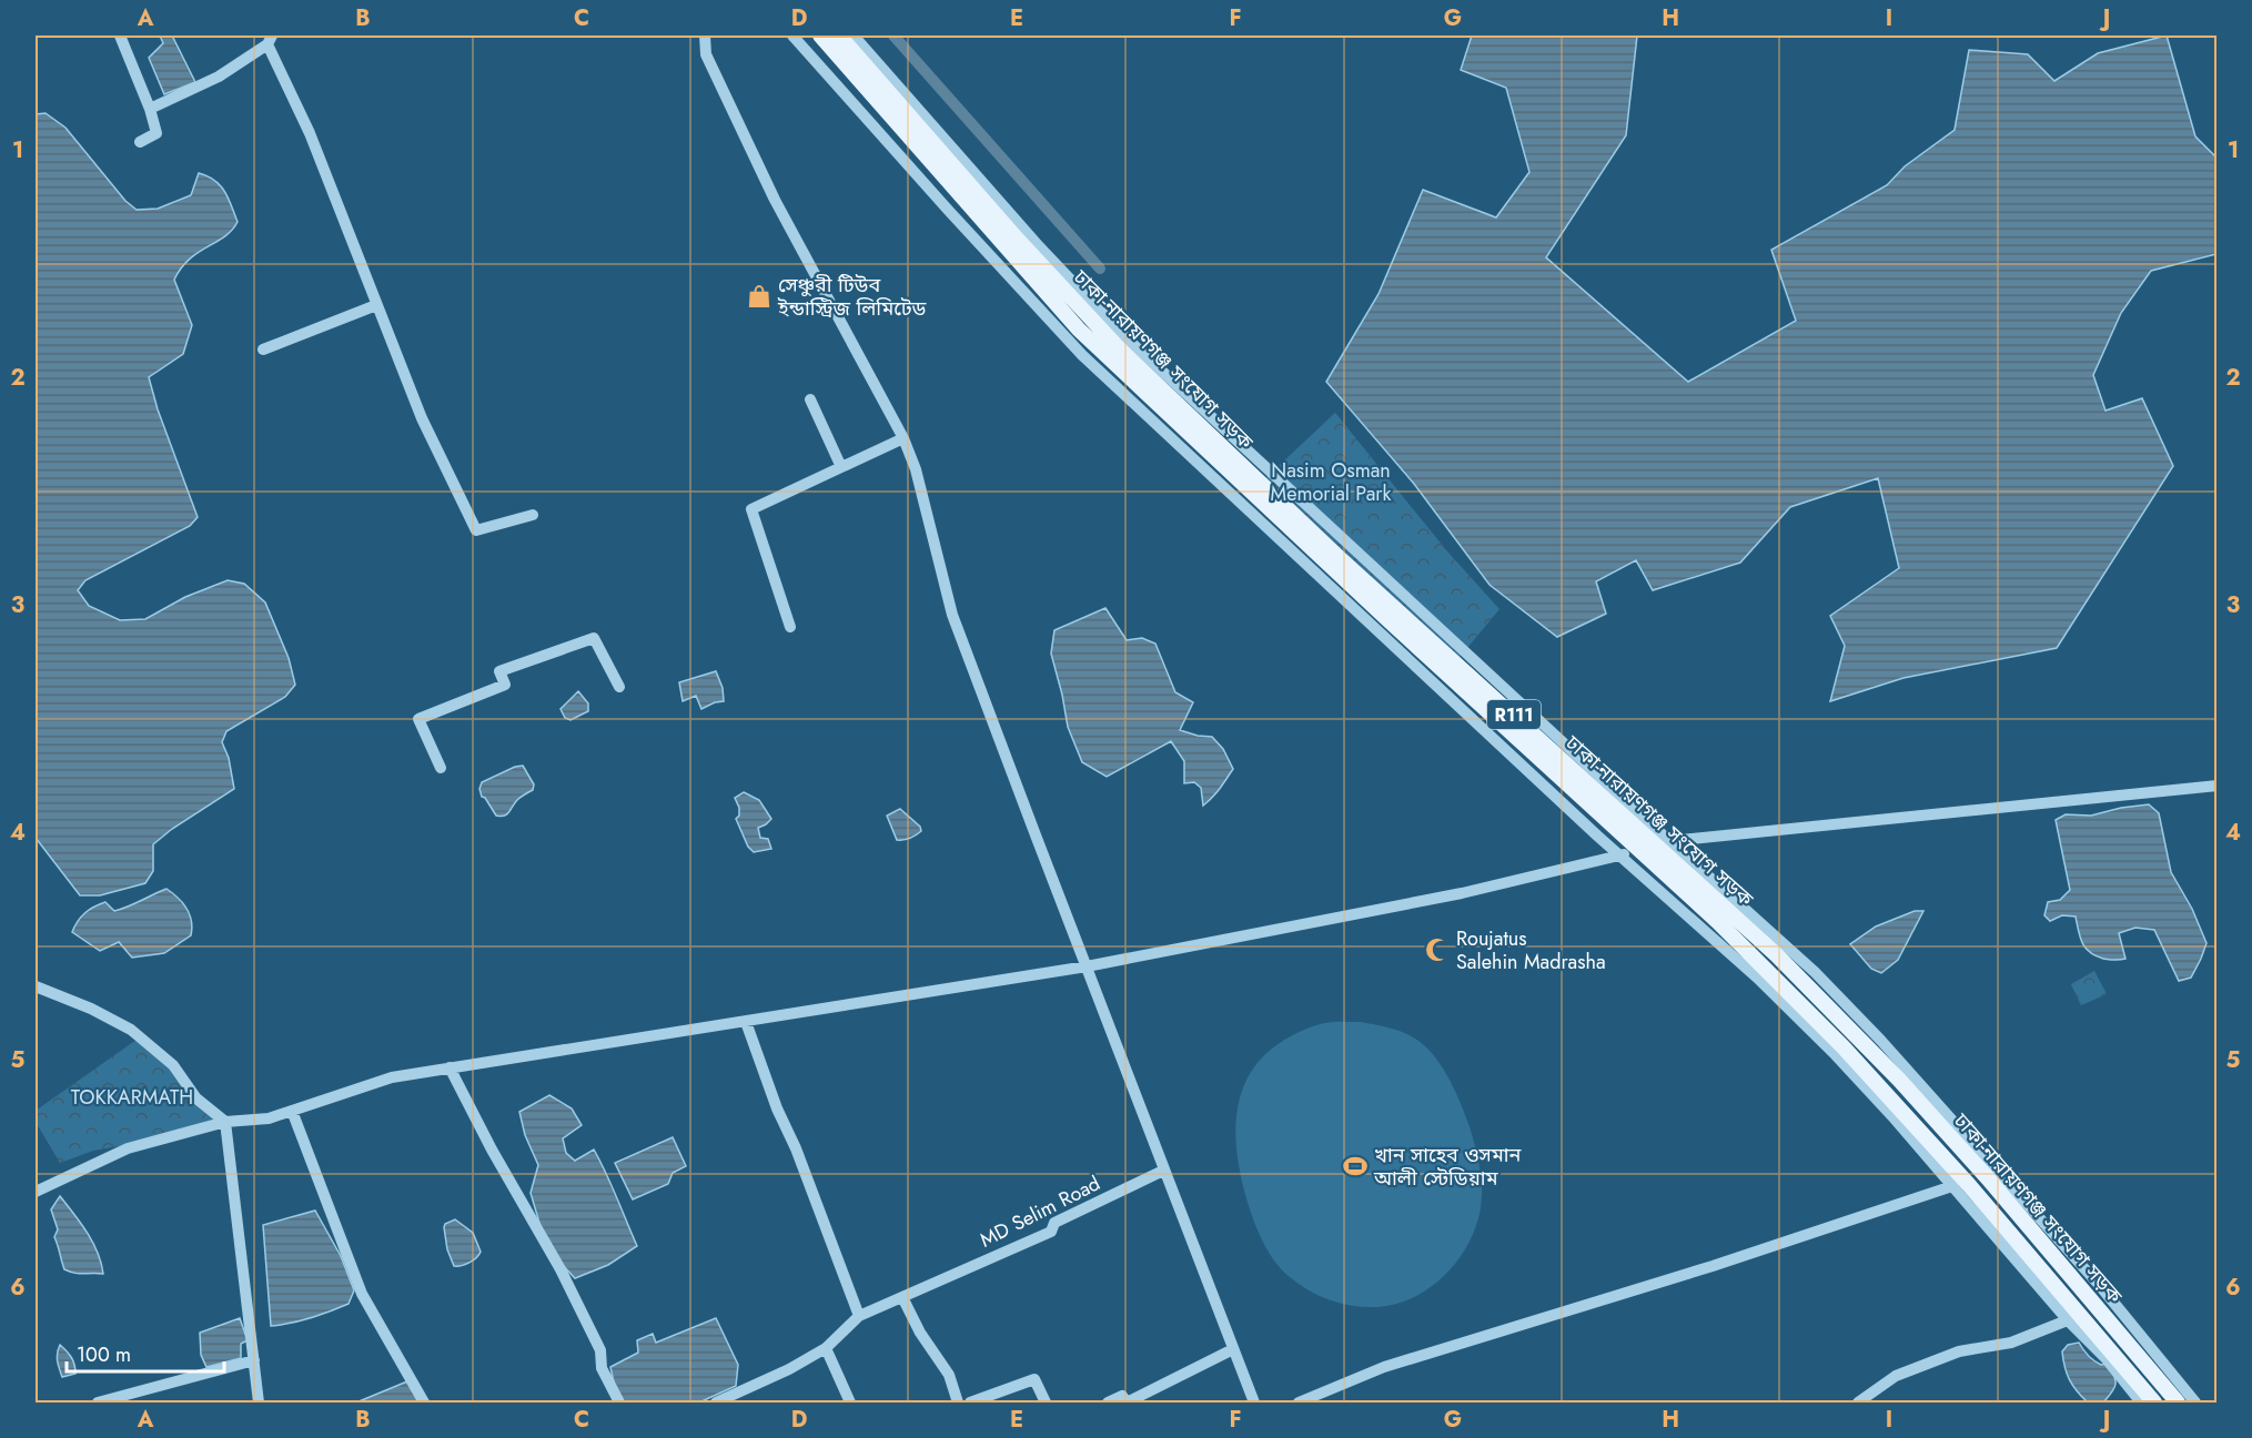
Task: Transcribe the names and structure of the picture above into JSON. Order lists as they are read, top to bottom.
{
  "streets": {
    "main road": ["ঢাকা-নারায়ণগঞ্জ সংযোগ সড়ক", "R111"],
    "street": ["MD Selim Road"]
  },
  "parks": ["Nasim Osman Memorial Park", "TOKKARMATH"],
  "places": {
    "shop": ["সেঞ্চুরী টিউব ইন্ডাস্ট্রিজ লিমিটেড"],
    "mosque": ["Roujatus Salehin Madrasha"],
    "sports": ["খান সাহেব ওসমান আলী স্টেডিয়াম"]
  },
  "scale_bar": "100 m",
  "grid": {
    "columns": [
      "A",
      "B",
      "C",
      "D",
      "E",
      "F",
      "G",
      "H",
      "I",
      "J"
    ],
    "rows": [
      "1",
      "2",
      "3",
      "4",
      "5",
      "6"
    ]
  }
}
